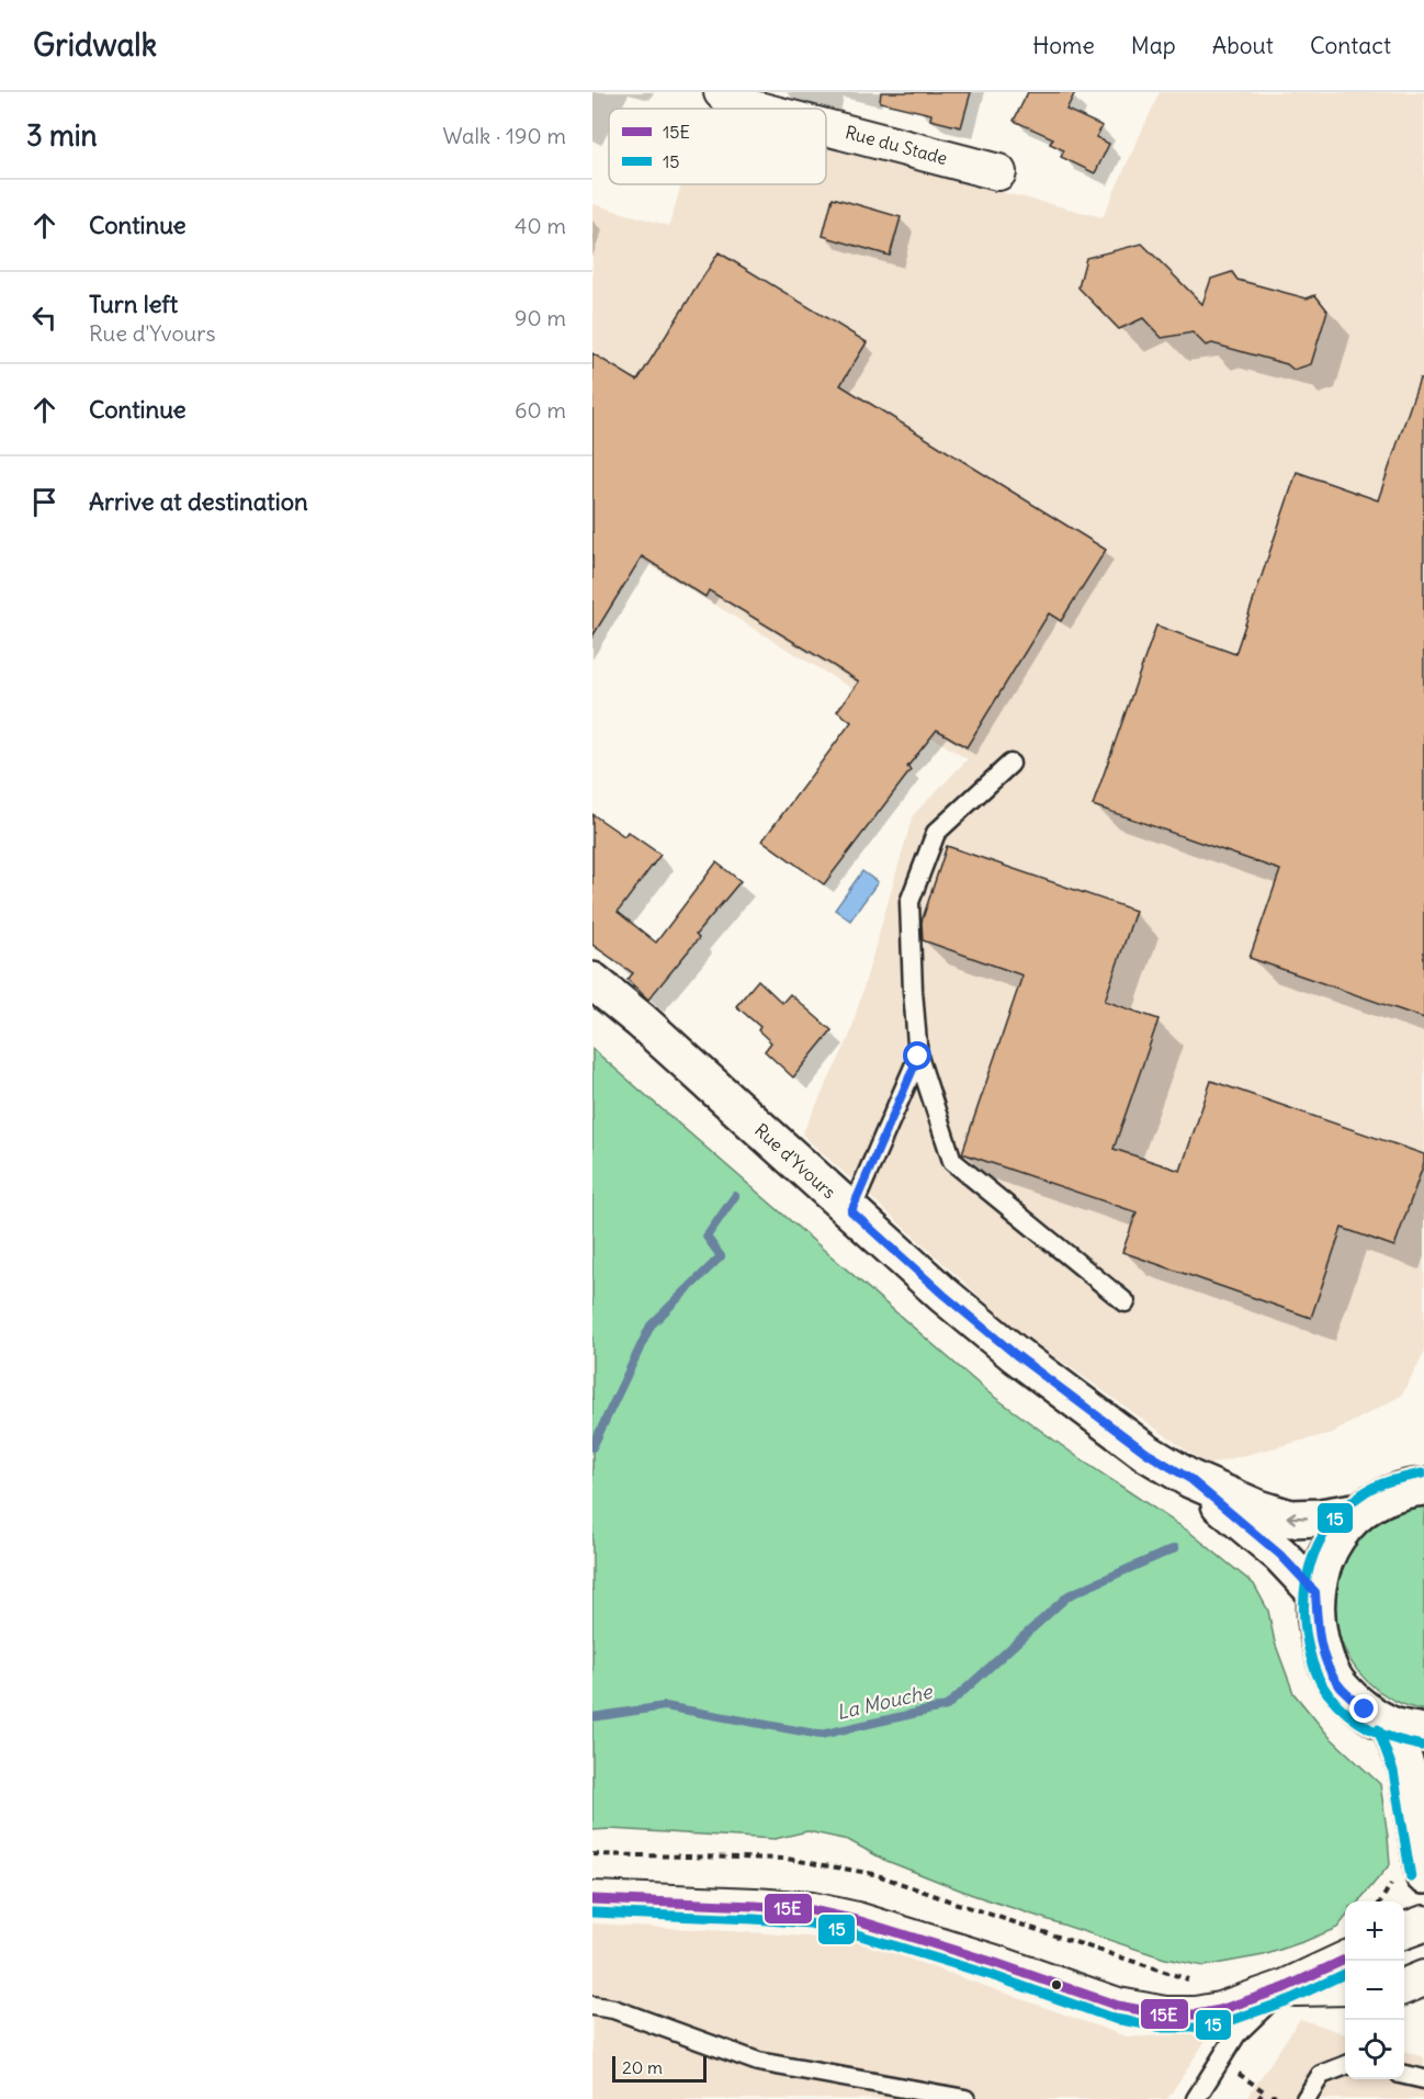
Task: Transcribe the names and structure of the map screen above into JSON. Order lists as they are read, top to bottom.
{
  "streets": {
    "main road": ["Rue d'Yvours"],
    "street": ["Rue du Stade"]
  },
  "water": ["La Mouche"],
  "lines": ["transit line 15", "transit line 15E"],
  "legend": ["15E", "15"],
  "scale_bar": "20 m",
  "page": {
    "header": "Gridwalk",
    "nav": [
      "Home",
      "Map",
      "About",
      "Contact"
    ],
    "heading": ["3 min", "Walk · 190 m"],
    "list": [
      ["Continue", "40 m"],
      ["Turn left", "Rue d'Yvours", "90 m"],
      ["Continue", "60 m"],
      "Arrive at destination"
    ],
    "map_buttons": ["+", "−"],
    "scale": "20 m"
  }
}
